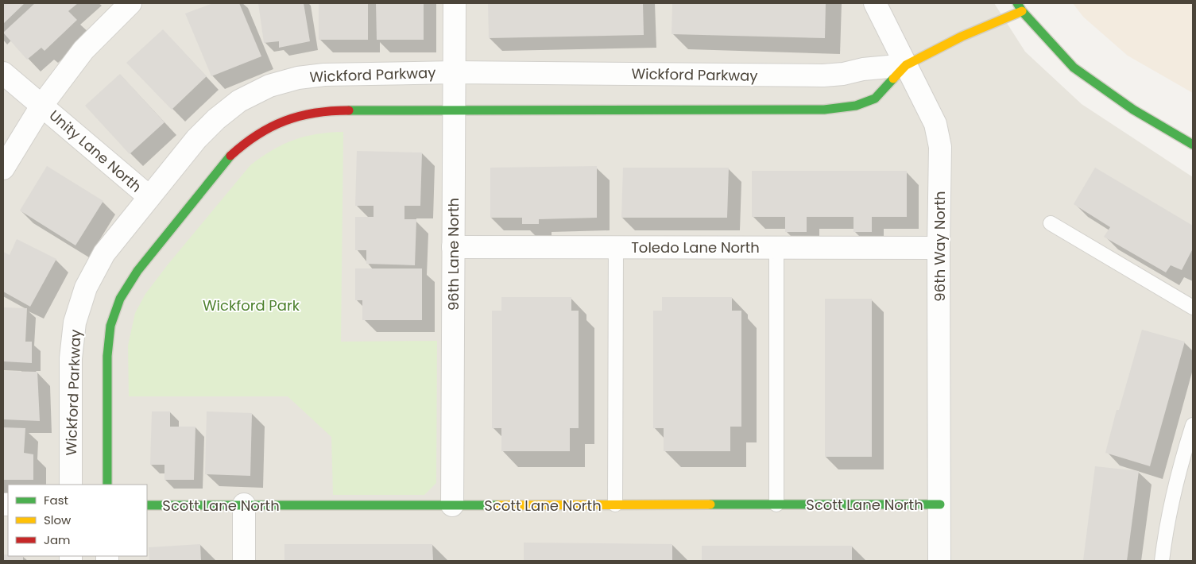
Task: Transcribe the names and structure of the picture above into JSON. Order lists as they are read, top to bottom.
{
  "streets": {
    "street": [
      "Wickford Parkway",
      "Unity Lane North",
      "96th Way North",
      "Toledo Lane North",
      "96th Lane North",
      "Scott Lane North"
    ]
  },
  "crossings": [
    ["Wickford Parkway", "Unity Lane North"],
    ["Wickford Parkway", "96th Way North"],
    ["Wickford Parkway", "96th Lane North"],
    ["96th Way North", "Toledo Lane North"],
    ["96th Way North", "Scott Lane North"],
    ["Toledo Lane North", "96th Lane North"],
    ["96th Lane North", "Scott Lane North"]
  ],
  "parks": ["Wickford Park"],
  "legend": ["Fast", "Slow", "Jam"]
}
